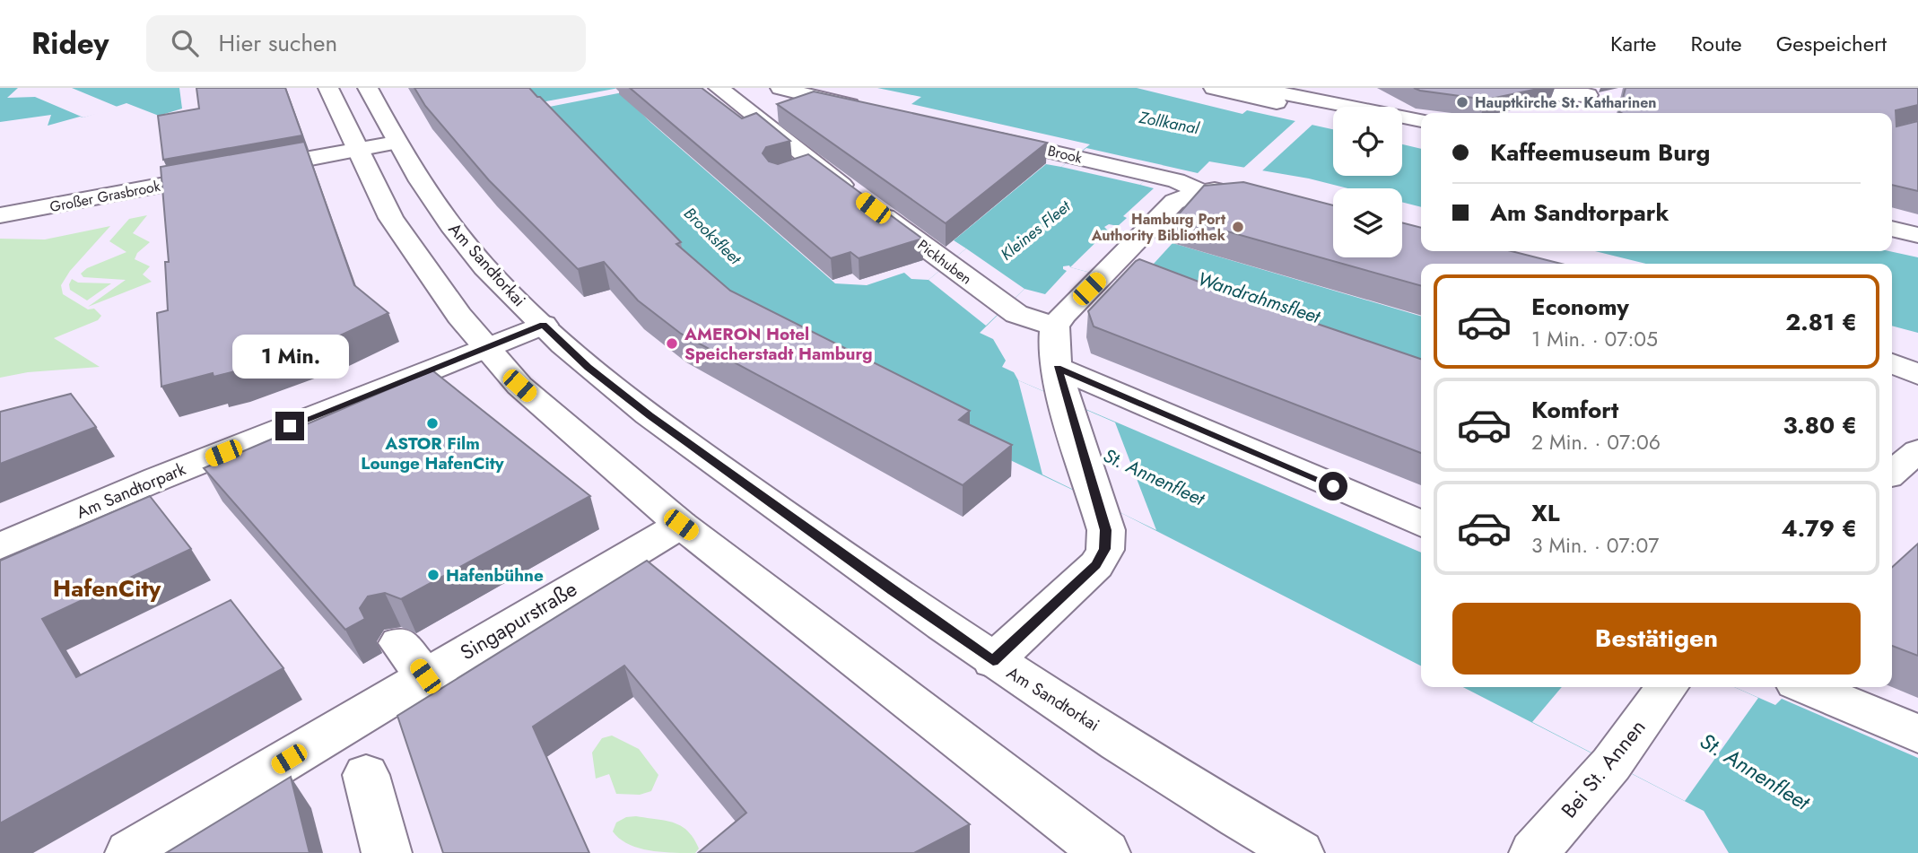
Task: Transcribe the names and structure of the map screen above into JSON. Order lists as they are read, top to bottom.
{
  "streets": {
    "street": [
      "Brook",
      "Großer Grasbrook",
      "Pickhuben",
      "Am Sandtorkai",
      "Am Sandtorpark",
      "Singapurstraße",
      "Bei St. Annen"
    ]
  },
  "crossings": [
    ["Großer Grasbrook", "Am Sandtorkai"],
    ["Am Sandtorkai", "Am Sandtorpark"]
  ],
  "districts": ["HafenCity"],
  "water": [
    "Zollkanal",
    "Kleines Fleet",
    "Brooksfleet",
    "Wandrahmsfleet",
    "St. Annenfleet"
  ],
  "places": [
    "Hauptkirche St. Katharinen",
    "Hamburg Port Authority Bibliothek",
    "AMERON Hotel Speicherstadt Hamburg",
    "ASTOR Film Lounge HafenCity",
    "Hafenbühne"
  ],
  "page": {
    "header": "Ridey",
    "search": "Hier suchen",
    "nav": ["Karte", "Route", "Gespeichert"],
    "banner": ["Kaffeemuseum Burg", "Am Sandtorpark"],
    "list": [
      {
        "name": "Economy",
        "note": "1 Min. · 07:05",
        "value": "2.81 €"
      },
      {
        "name": "Komfort",
        "note": "2 Min. · 07:06",
        "value": "3.80 €"
      },
      {
        "name": "XL",
        "note": "3 Min. · 07:07",
        "value": "4.79 €"
      }
    ],
    "bubble": "1 Min.",
    "buttons": "Bestätigen"
  }
}
